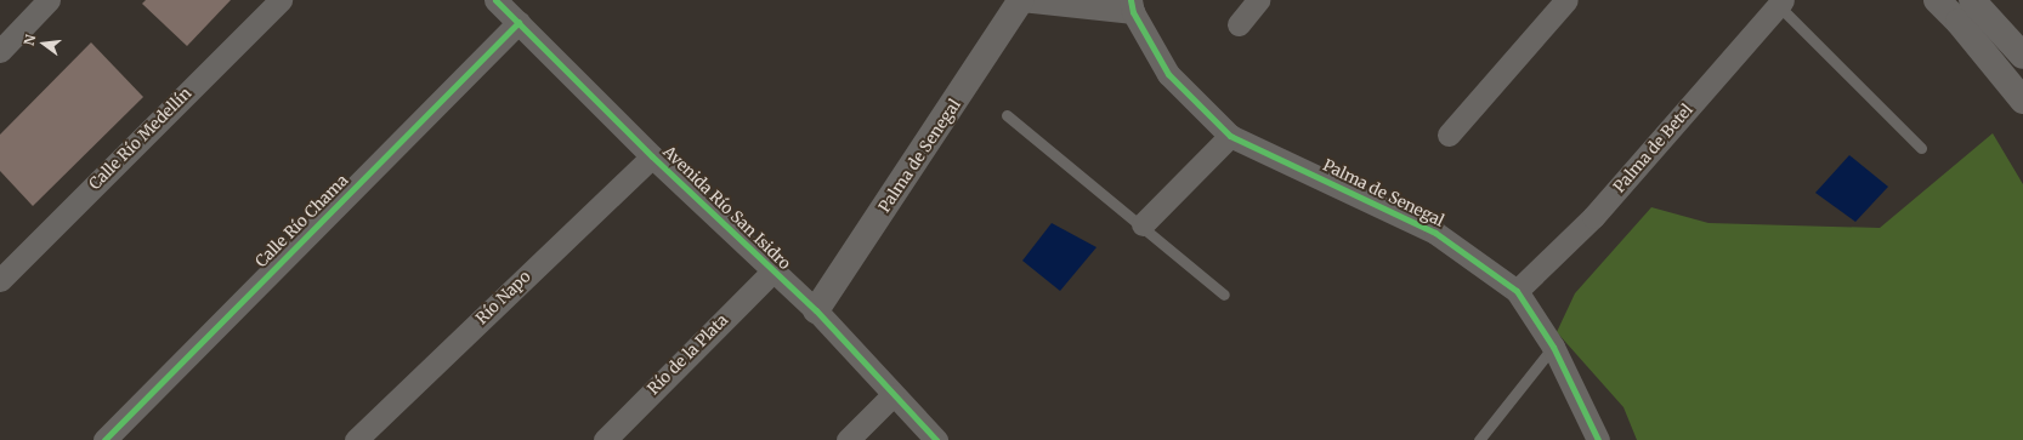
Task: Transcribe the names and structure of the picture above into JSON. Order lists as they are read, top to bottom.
{
  "streets": {
    "street": [
      "Calle Río Medellín",
      "Palma de Betel",
      "Palma de Senegal",
      "Avenida Río San Isidro",
      "Calle Río Chama",
      "Río Napo",
      "Río de la Plata"
    ]
  },
  "crossings": [
    ["Palma de Betel", "Palma de Senegal"],
    ["Palma de Senegal", "Avenida Río San Isidro"],
    ["Avenida Río San Isidro", "Calle Río Chama"],
    ["Avenida Río San Isidro", "Río Napo"],
    ["Avenida Río San Isidro", "Río de la Plata"]
  ],
  "north": "left"
}
